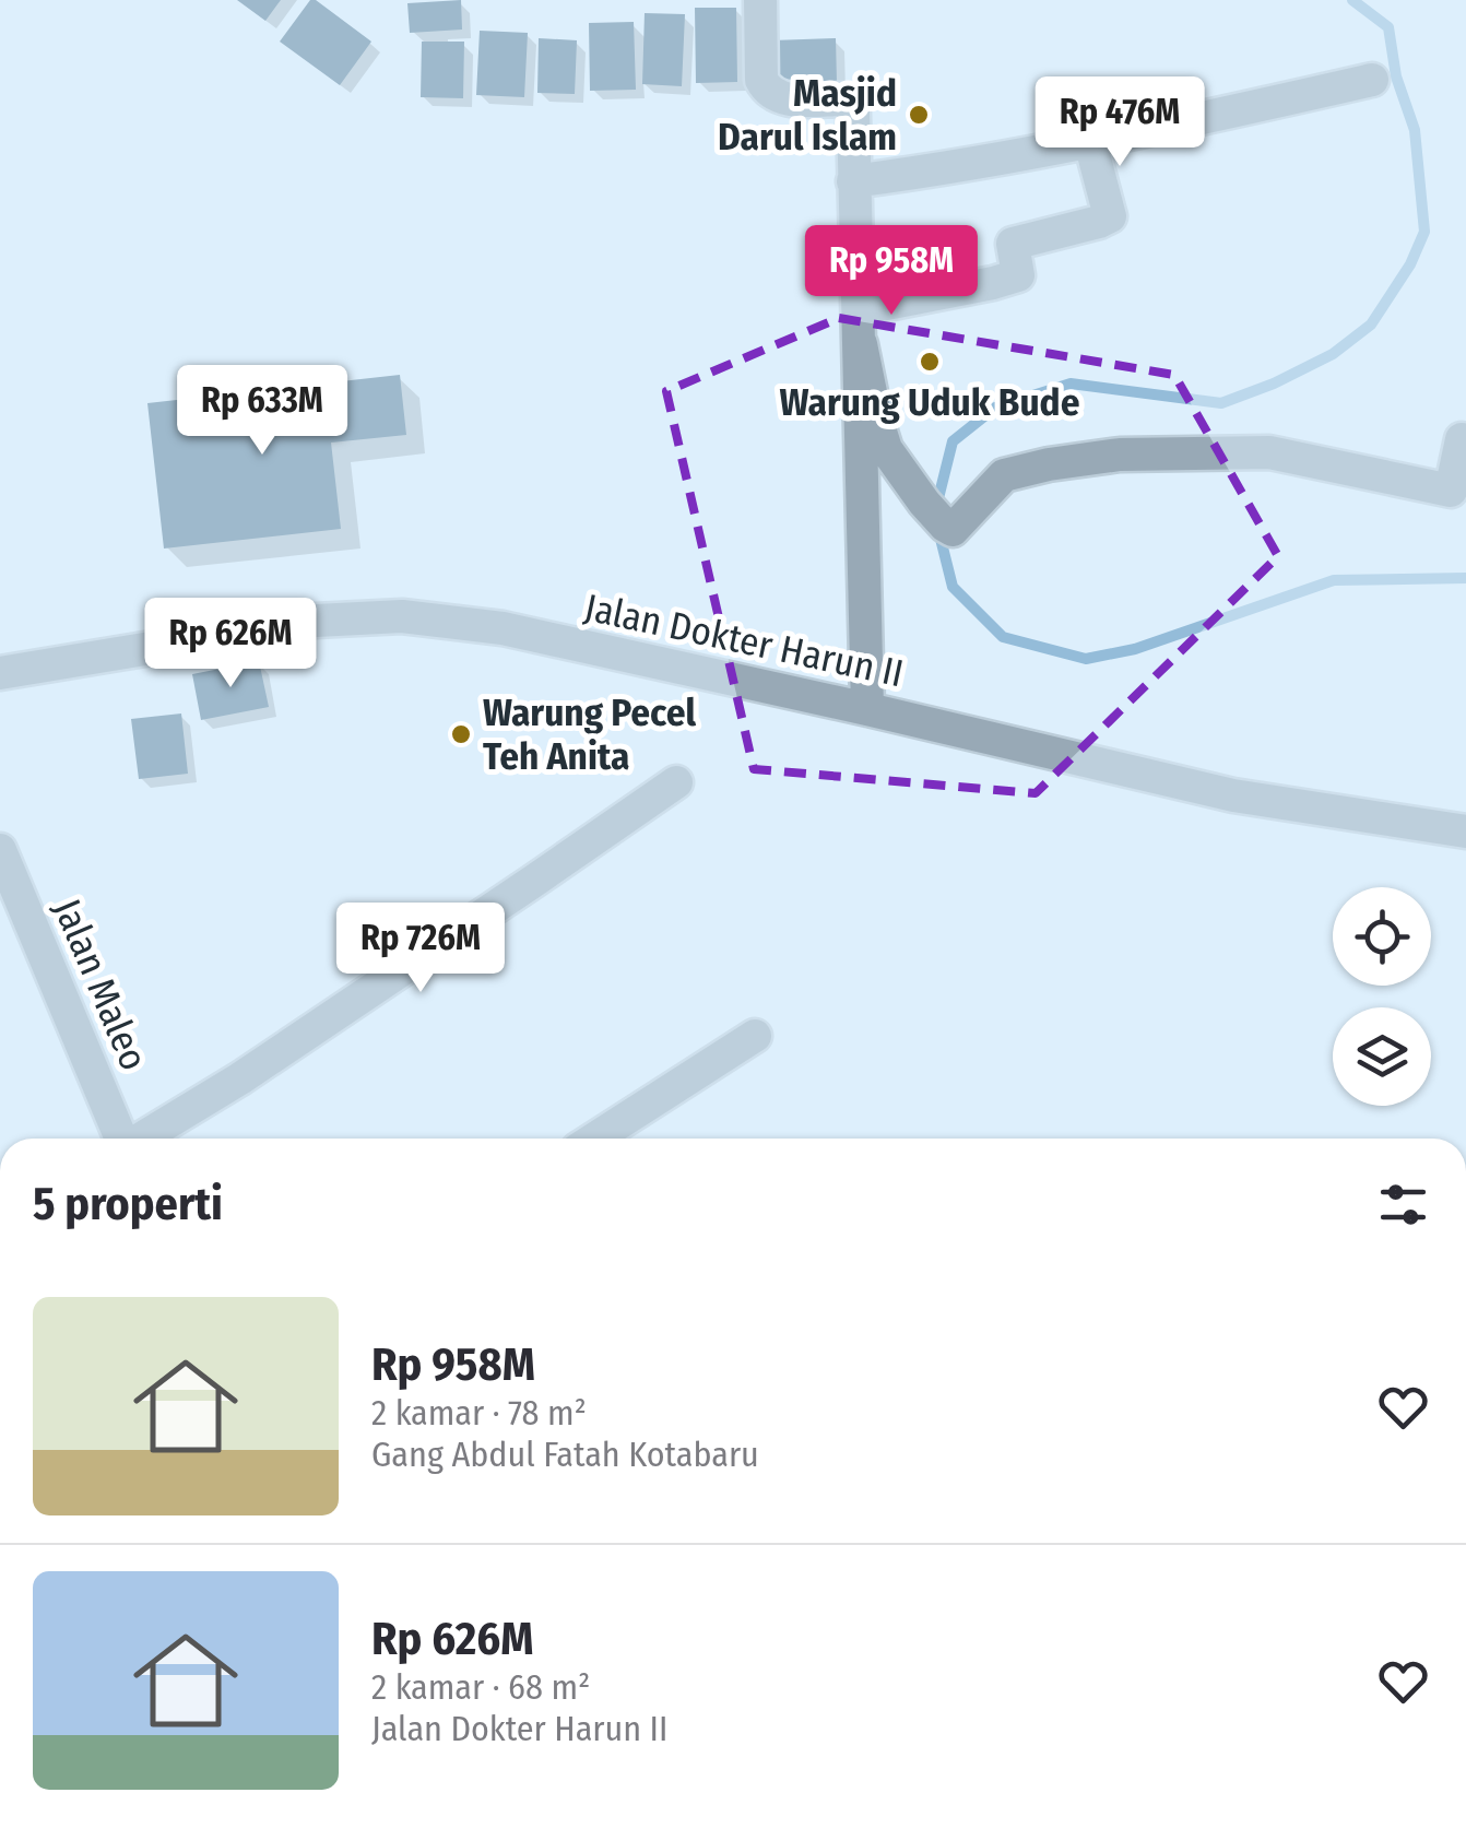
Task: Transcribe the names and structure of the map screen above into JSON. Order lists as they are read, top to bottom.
{
  "streets": {
    "street": ["Jalan Dokter Harun II", "Jalan Maleo"]
  },
  "places": ["Masjid Darul Islam", "Warung Uduk Bude", "Warung Pecel Teh Anita"],
  "page": {
    "price": [
      "Rp 476M",
      "Rp 958M",
      "Rp 633M",
      "Rp 626M",
      "Rp 726M"
    ],
    "heading": "5 properti",
    "list": [
      {
        "name": "Rp 958M",
        "note": "2 kamar · 78 m² · Gang Abdul Fatah Kotabaru"
      },
      {
        "name": "Rp 626M",
        "note": "2 kamar · 68 m² · Jalan Dokter Harun II"
      }
    ]
  }
}
